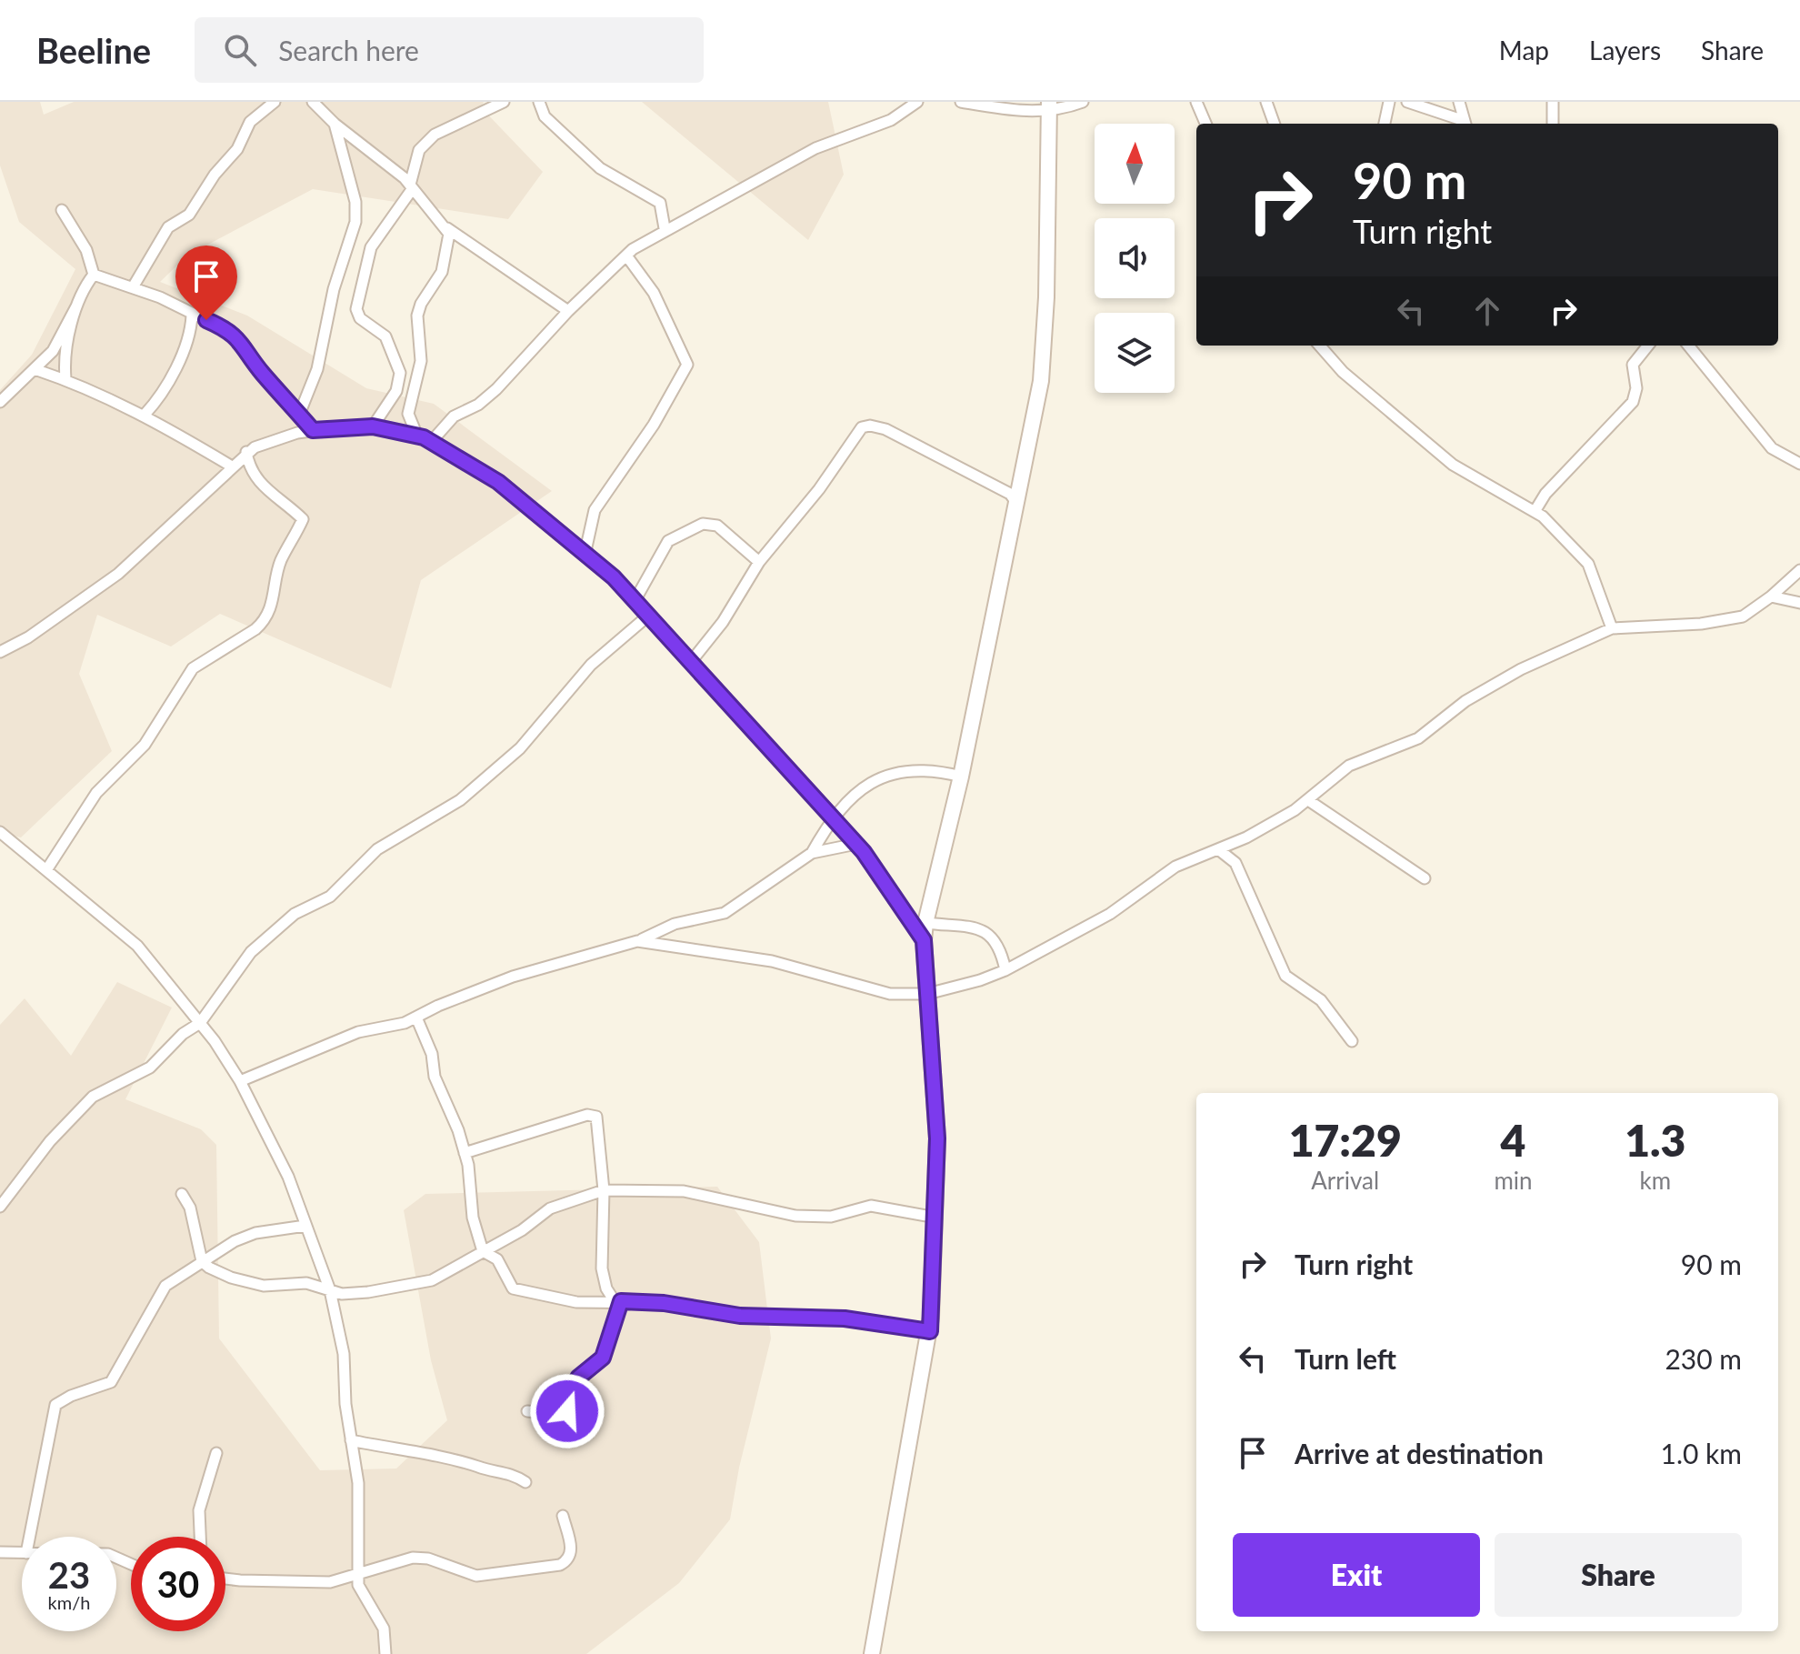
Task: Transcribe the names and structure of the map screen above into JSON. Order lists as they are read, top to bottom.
{
  "north": "top",
  "page": {
    "header": "Beeline",
    "search": "Search here",
    "nav": ["Map", "Layers", "Share"],
    "turn": ["90 m", "Turn right"],
    "eta": [
      "17:29",
      "Arrival",
      "4",
      "min",
      "1.3",
      "km"
    ],
    "list": [
      {
        "name": "Turn right",
        "value": "90 m"
      },
      {
        "name": "Turn left",
        "value": "230 m"
      },
      {
        "name": "Arrive at destination",
        "value": "1.0 km"
      }
    ],
    "buttons": ["Exit", "Share"],
    "speed": "23 km/h",
    "limit": "30"
  }
}
